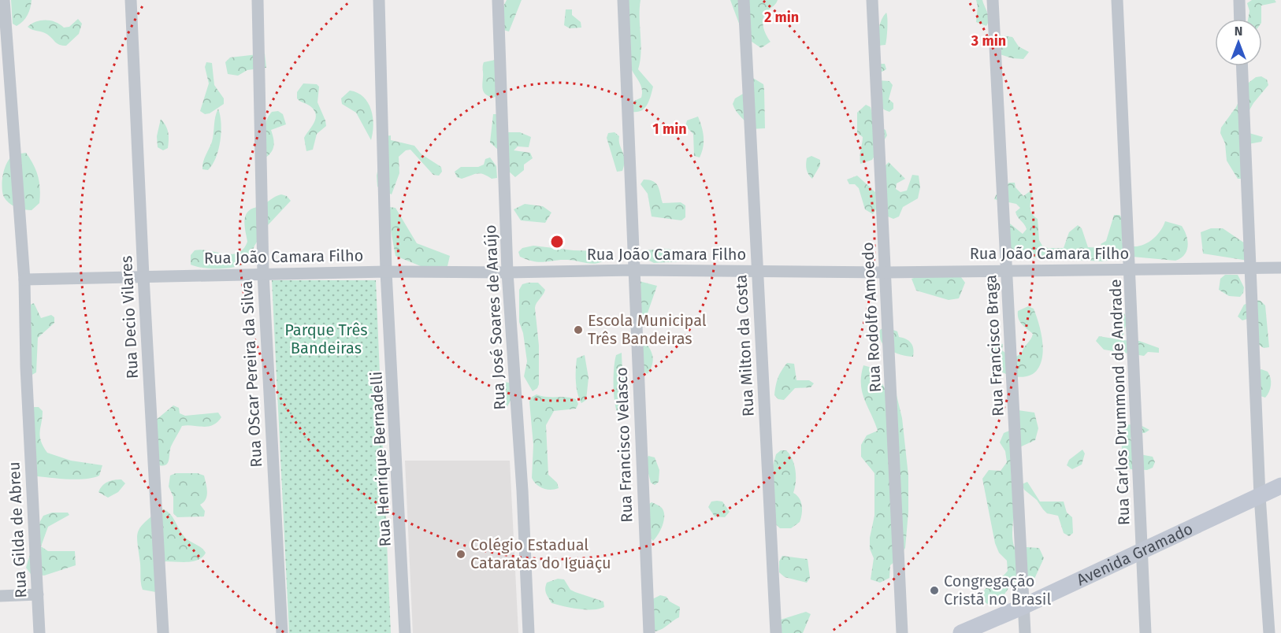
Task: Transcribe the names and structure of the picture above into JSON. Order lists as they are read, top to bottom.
{
  "streets": {
    "street": [
      "Rua João Camara Filho",
      "Rua Decio Vilares",
      "Rua José Soares de Araújo",
      "Rua Rodolfo Amoedo",
      "Rua Milton da Costa",
      "Rua Francisco Braga",
      "Rua OScar Pereira da Silva",
      "Rua Carlos Drummond de Andrade",
      "Rua Francisco Velasco",
      "Rua Henrique Bernadelli",
      "Rua Gilda de Abreu",
      "Avenida Gramado"
    ]
  },
  "crossings": [
    ["Rua João Camara Filho", "Rua Decio Vilares"],
    ["Rua João Camara Filho", "Rua José Soares de Araújo"],
    ["Rua João Camara Filho", "Rua Rodolfo Amoedo"],
    ["Rua João Camara Filho", "Rua Milton da Costa"],
    ["Rua João Camara Filho", "Rua Francisco Braga"],
    ["Rua João Camara Filho", "Rua OScar Pereira da Silva"],
    ["Rua João Camara Filho", "Rua Carlos Drummond de Andrade"],
    ["Rua João Camara Filho", "Rua Francisco Velasco"],
    ["Rua João Camara Filho", "Rua Henrique Bernadelli"],
    ["Rua João Camara Filho", "Rua Gilda de Abreu"],
    ["Rua Francisco Braga", "Avenida Gramado"],
    ["Rua Carlos Drummond de Andrade", "Avenida Gramado"]
  ],
  "parks": ["Parque Três Bandeiras"],
  "places": ["Escola Municipal Três Bandeiras", "Colégio Estadual Cataratas do Iguaçu", "Congregação Cristã no Brasil"],
  "north": "top",
  "rings": ["2 min", "3 min", "1 min"]
}
